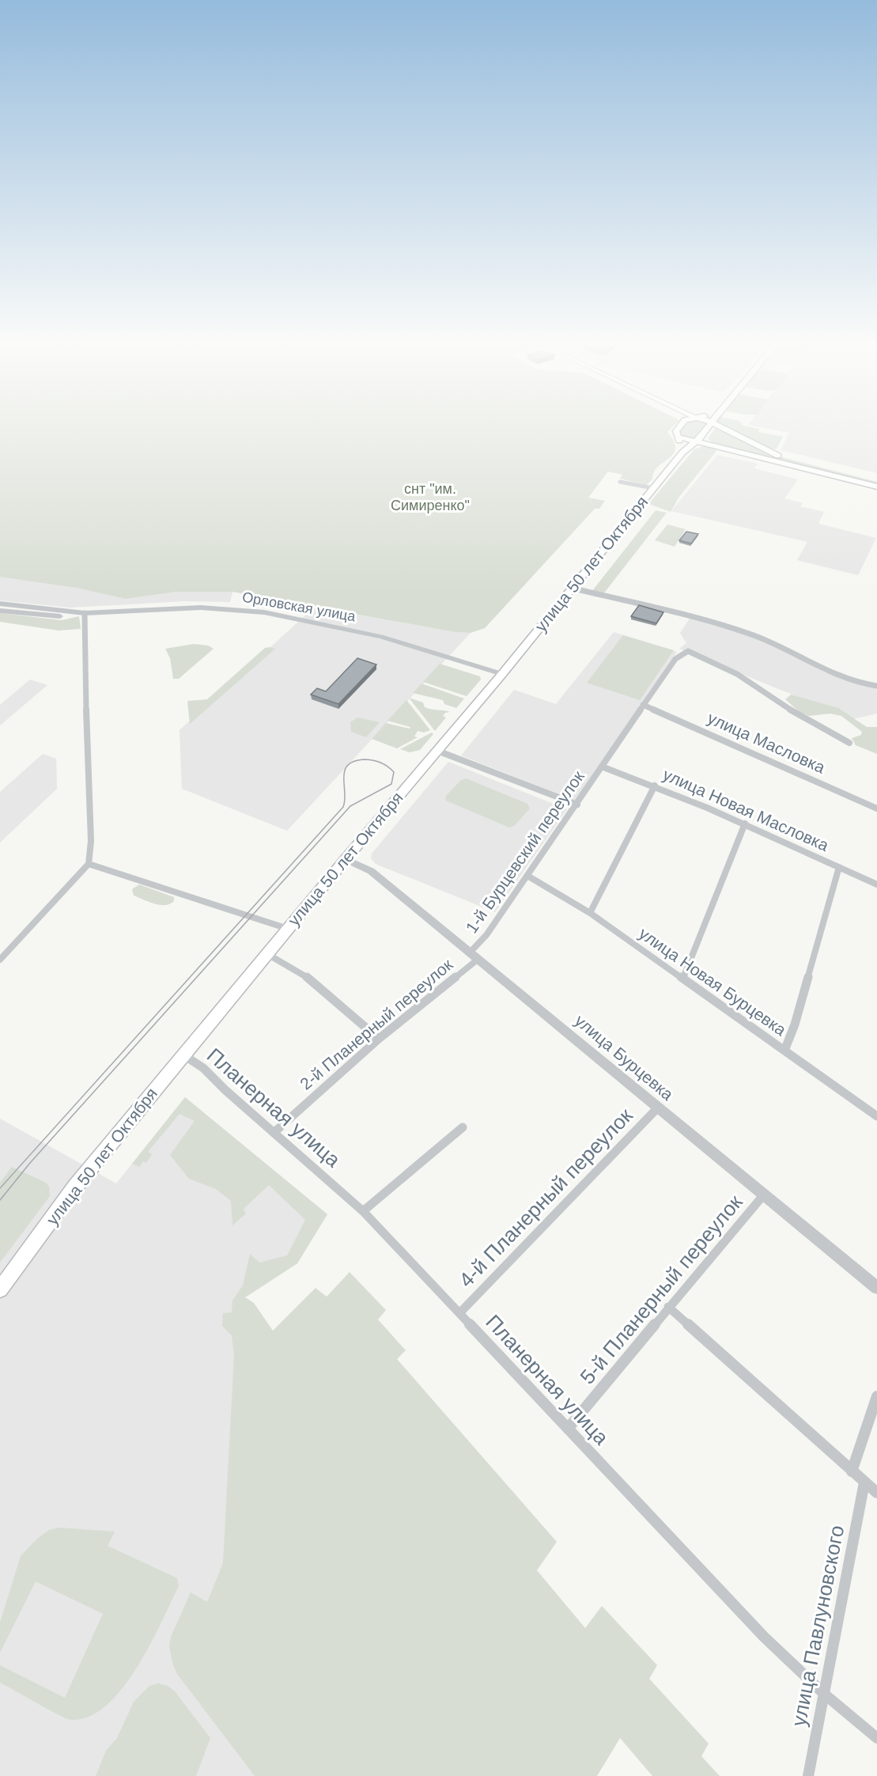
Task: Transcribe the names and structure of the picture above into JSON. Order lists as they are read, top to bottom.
{
  "streets": {
    "main road": ["улица 50 лет Октября"],
    "street": [
      "Орловская улица",
      "улица Масловка",
      "улица Новая Масловка",
      "1-й Бурцевский переулок",
      "улица Новая Бурцевка",
      "2-й Планерный переулок",
      "улица Бурцевка",
      "Планерная улица",
      "4-й Планерный переулок",
      "5-й Планерный переулок",
      "улица Павлуновского"
    ]
  },
  "crossings": [
    ["улица 50 лет Октября", "Орловская улица"],
    ["улица 50 лет Октября", "улица Бурцевка"],
    ["улица 50 лет Октября", "Планерная улица"],
    ["улица Масловка", "1-й Бурцевский переулок"],
    ["улица Новая Масловка", "1-й Бурцевский переулок"],
    ["1-й Бурцевский переулок", "улица Новая Бурцевка"],
    ["1-й Бурцевский переулок", "2-й Планерный переулок"],
    ["1-й Бурцевский переулок", "улица Бурцевка"],
    ["2-й Планерный переулок", "улица Бурцевка"],
    ["2-й Планерный переулок", "Планерная улица"],
    ["улица Бурцевка", "4-й Планерный переулок"],
    ["улица Бурцевка", "5-й Планерный переулок"],
    ["Планерная улица", "4-й Планерный переулок"],
    ["Планерная улица", "5-й Планерный переулок"],
    ["Планерная улица", "улица Павлуновского"]
  ],
  "parks": ["снт \"им. Симиренко\""]
}
